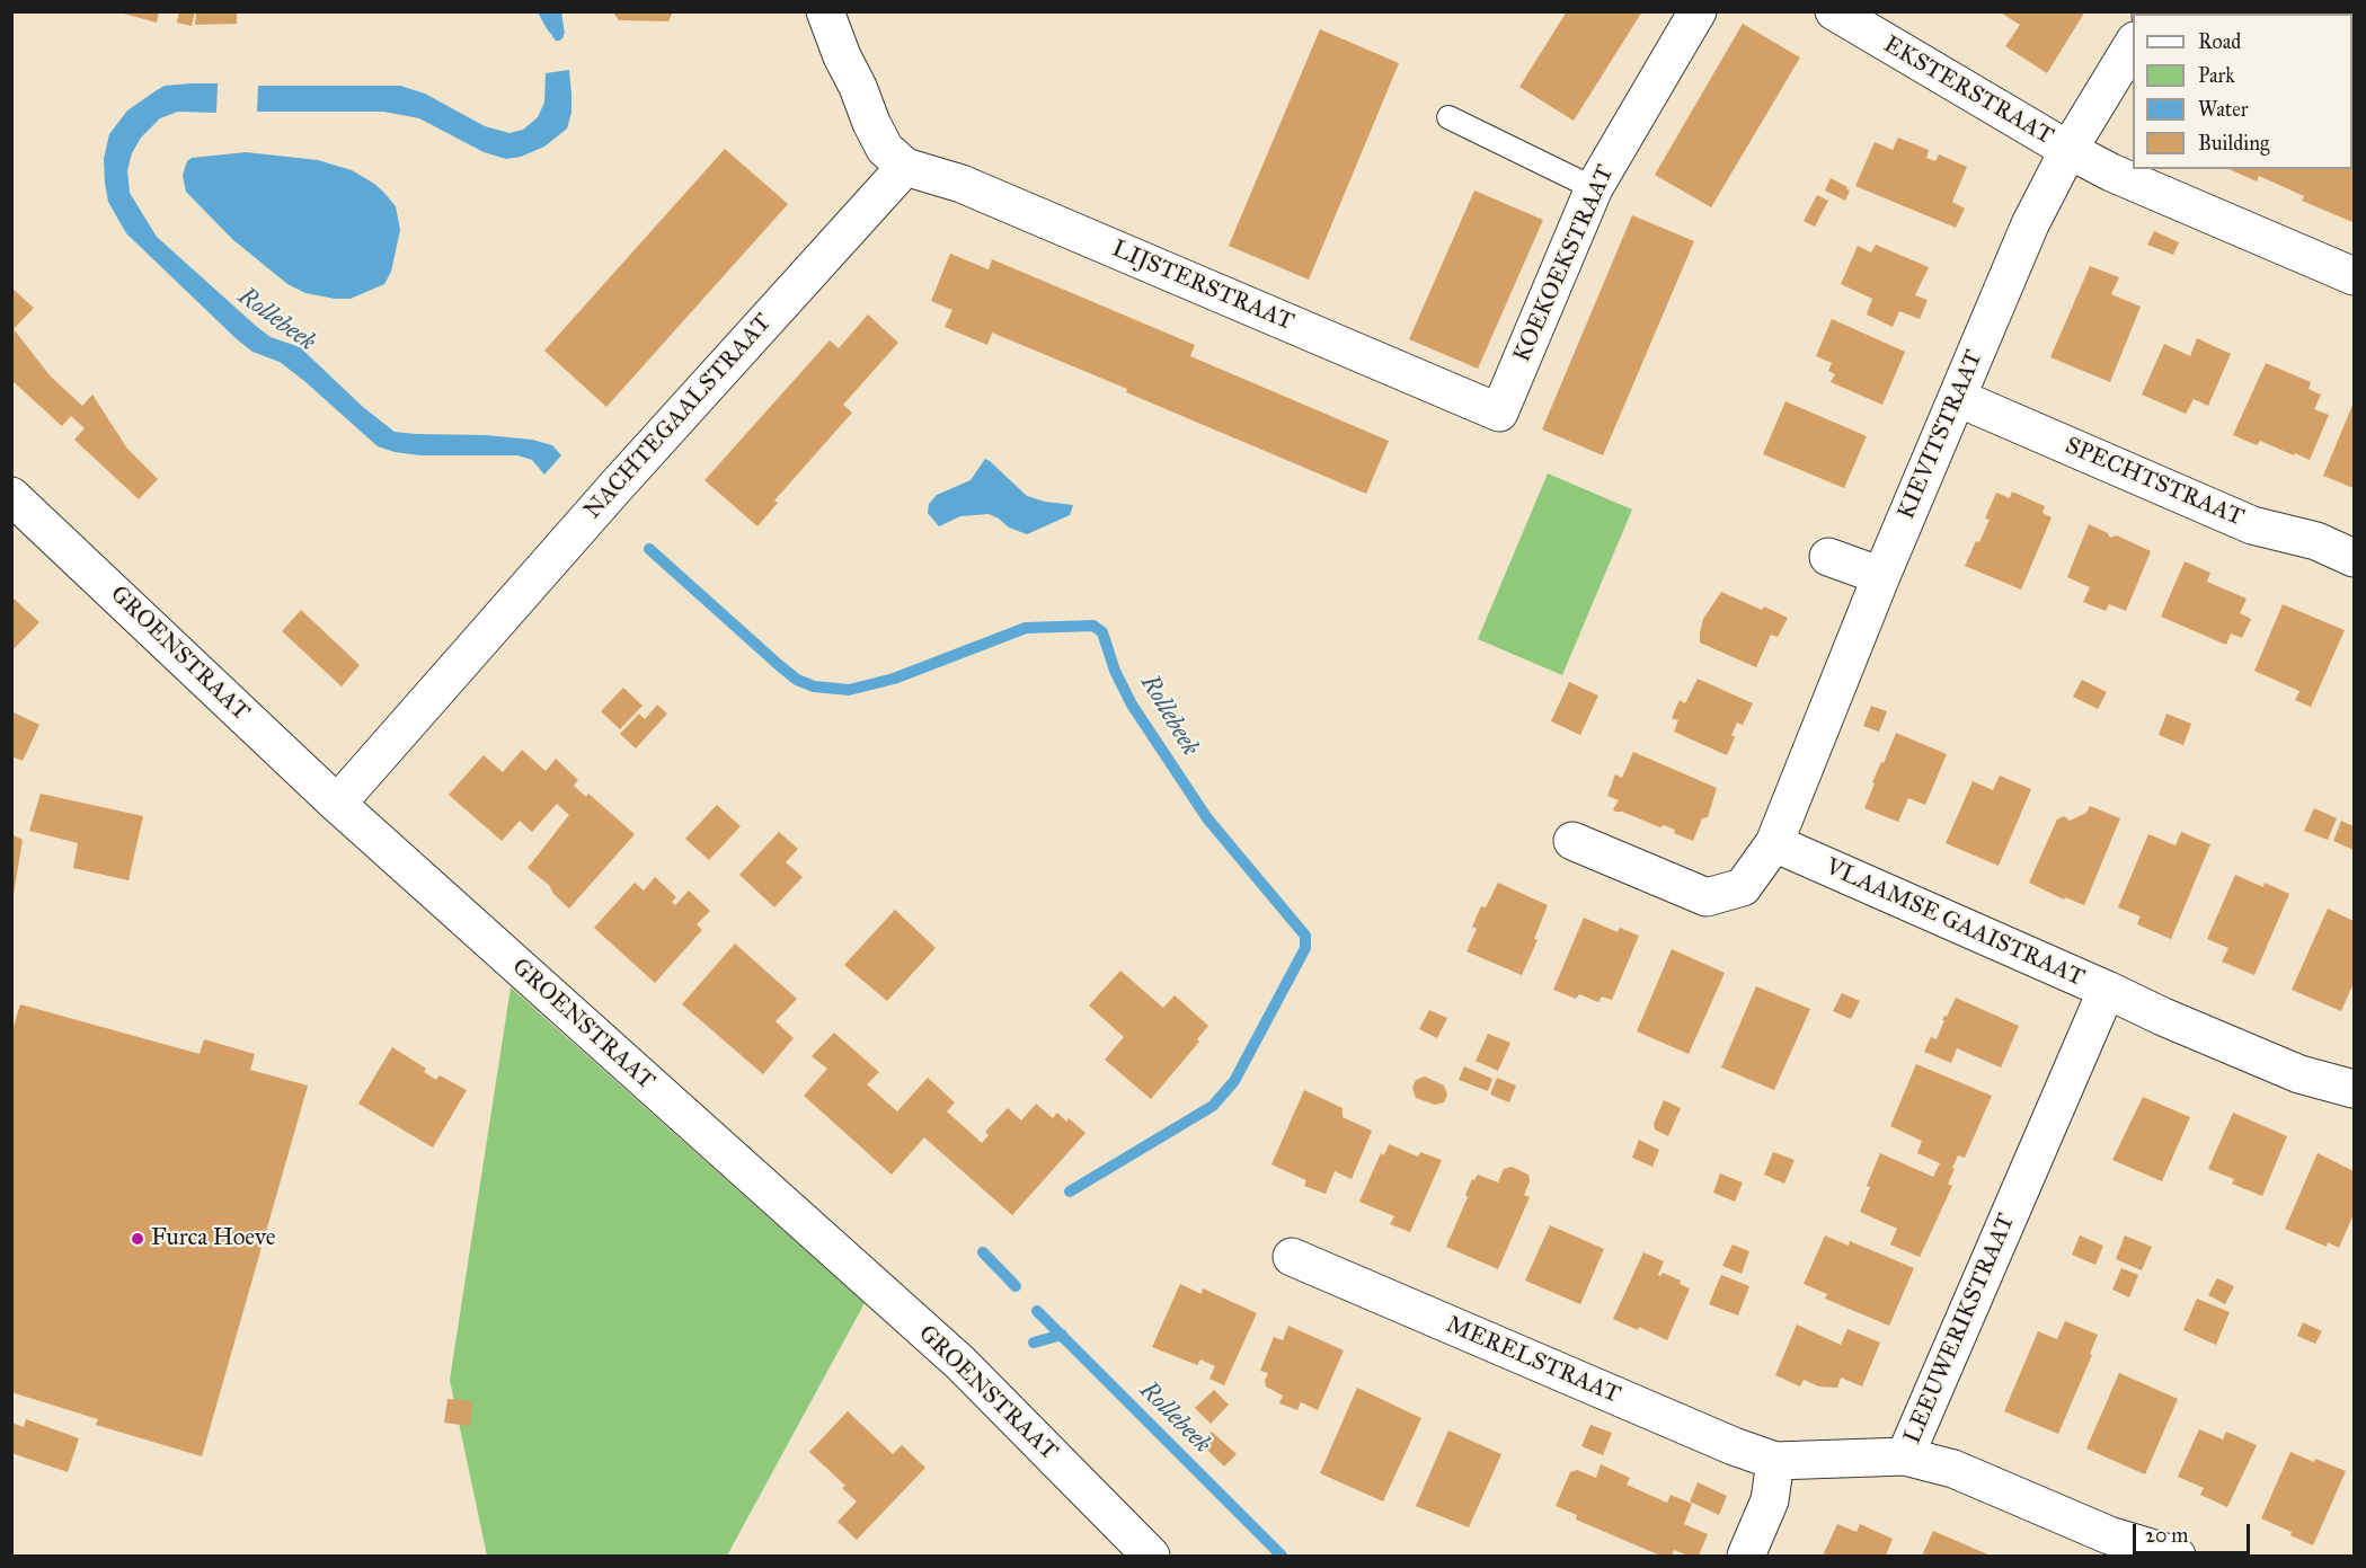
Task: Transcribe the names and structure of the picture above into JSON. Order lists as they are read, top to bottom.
{
  "streets": {
    "street": [
      "EKSTERSTRAAT",
      "KOEKOEKSTRAAT",
      "LIJSTERSTRAAT",
      "NACHTEGAALSTRAAT",
      "KIEVITSTRAAT",
      "SPECHTSTRAAT",
      "GROENSTRAAT",
      "VLAAMSE GAAISTRAAT",
      "LEEUWERIKSTRAAT",
      "MERELSTRAAT"
    ]
  },
  "crossings": [
    ["EKSTERSTRAAT", "KIEVITSTRAAT"],
    ["KOEKOEKSTRAAT", "LIJSTERSTRAAT"],
    ["LIJSTERSTRAAT", "NACHTEGAALSTRAAT"],
    ["NACHTEGAALSTRAAT", "GROENSTRAAT"],
    ["KIEVITSTRAAT", "SPECHTSTRAAT"],
    ["KIEVITSTRAAT", "VLAAMSE GAAISTRAAT"],
    ["VLAAMSE GAAISTRAAT", "LEEUWERIKSTRAAT"],
    ["LEEUWERIKSTRAAT", "MERELSTRAAT"]
  ],
  "water": ["Rollebeek"],
  "places": ["Furca Hoeve"],
  "legend": [
    "Road",
    "Park",
    "Water",
    "Building"
  ],
  "scale_bar": "20 m"
}
